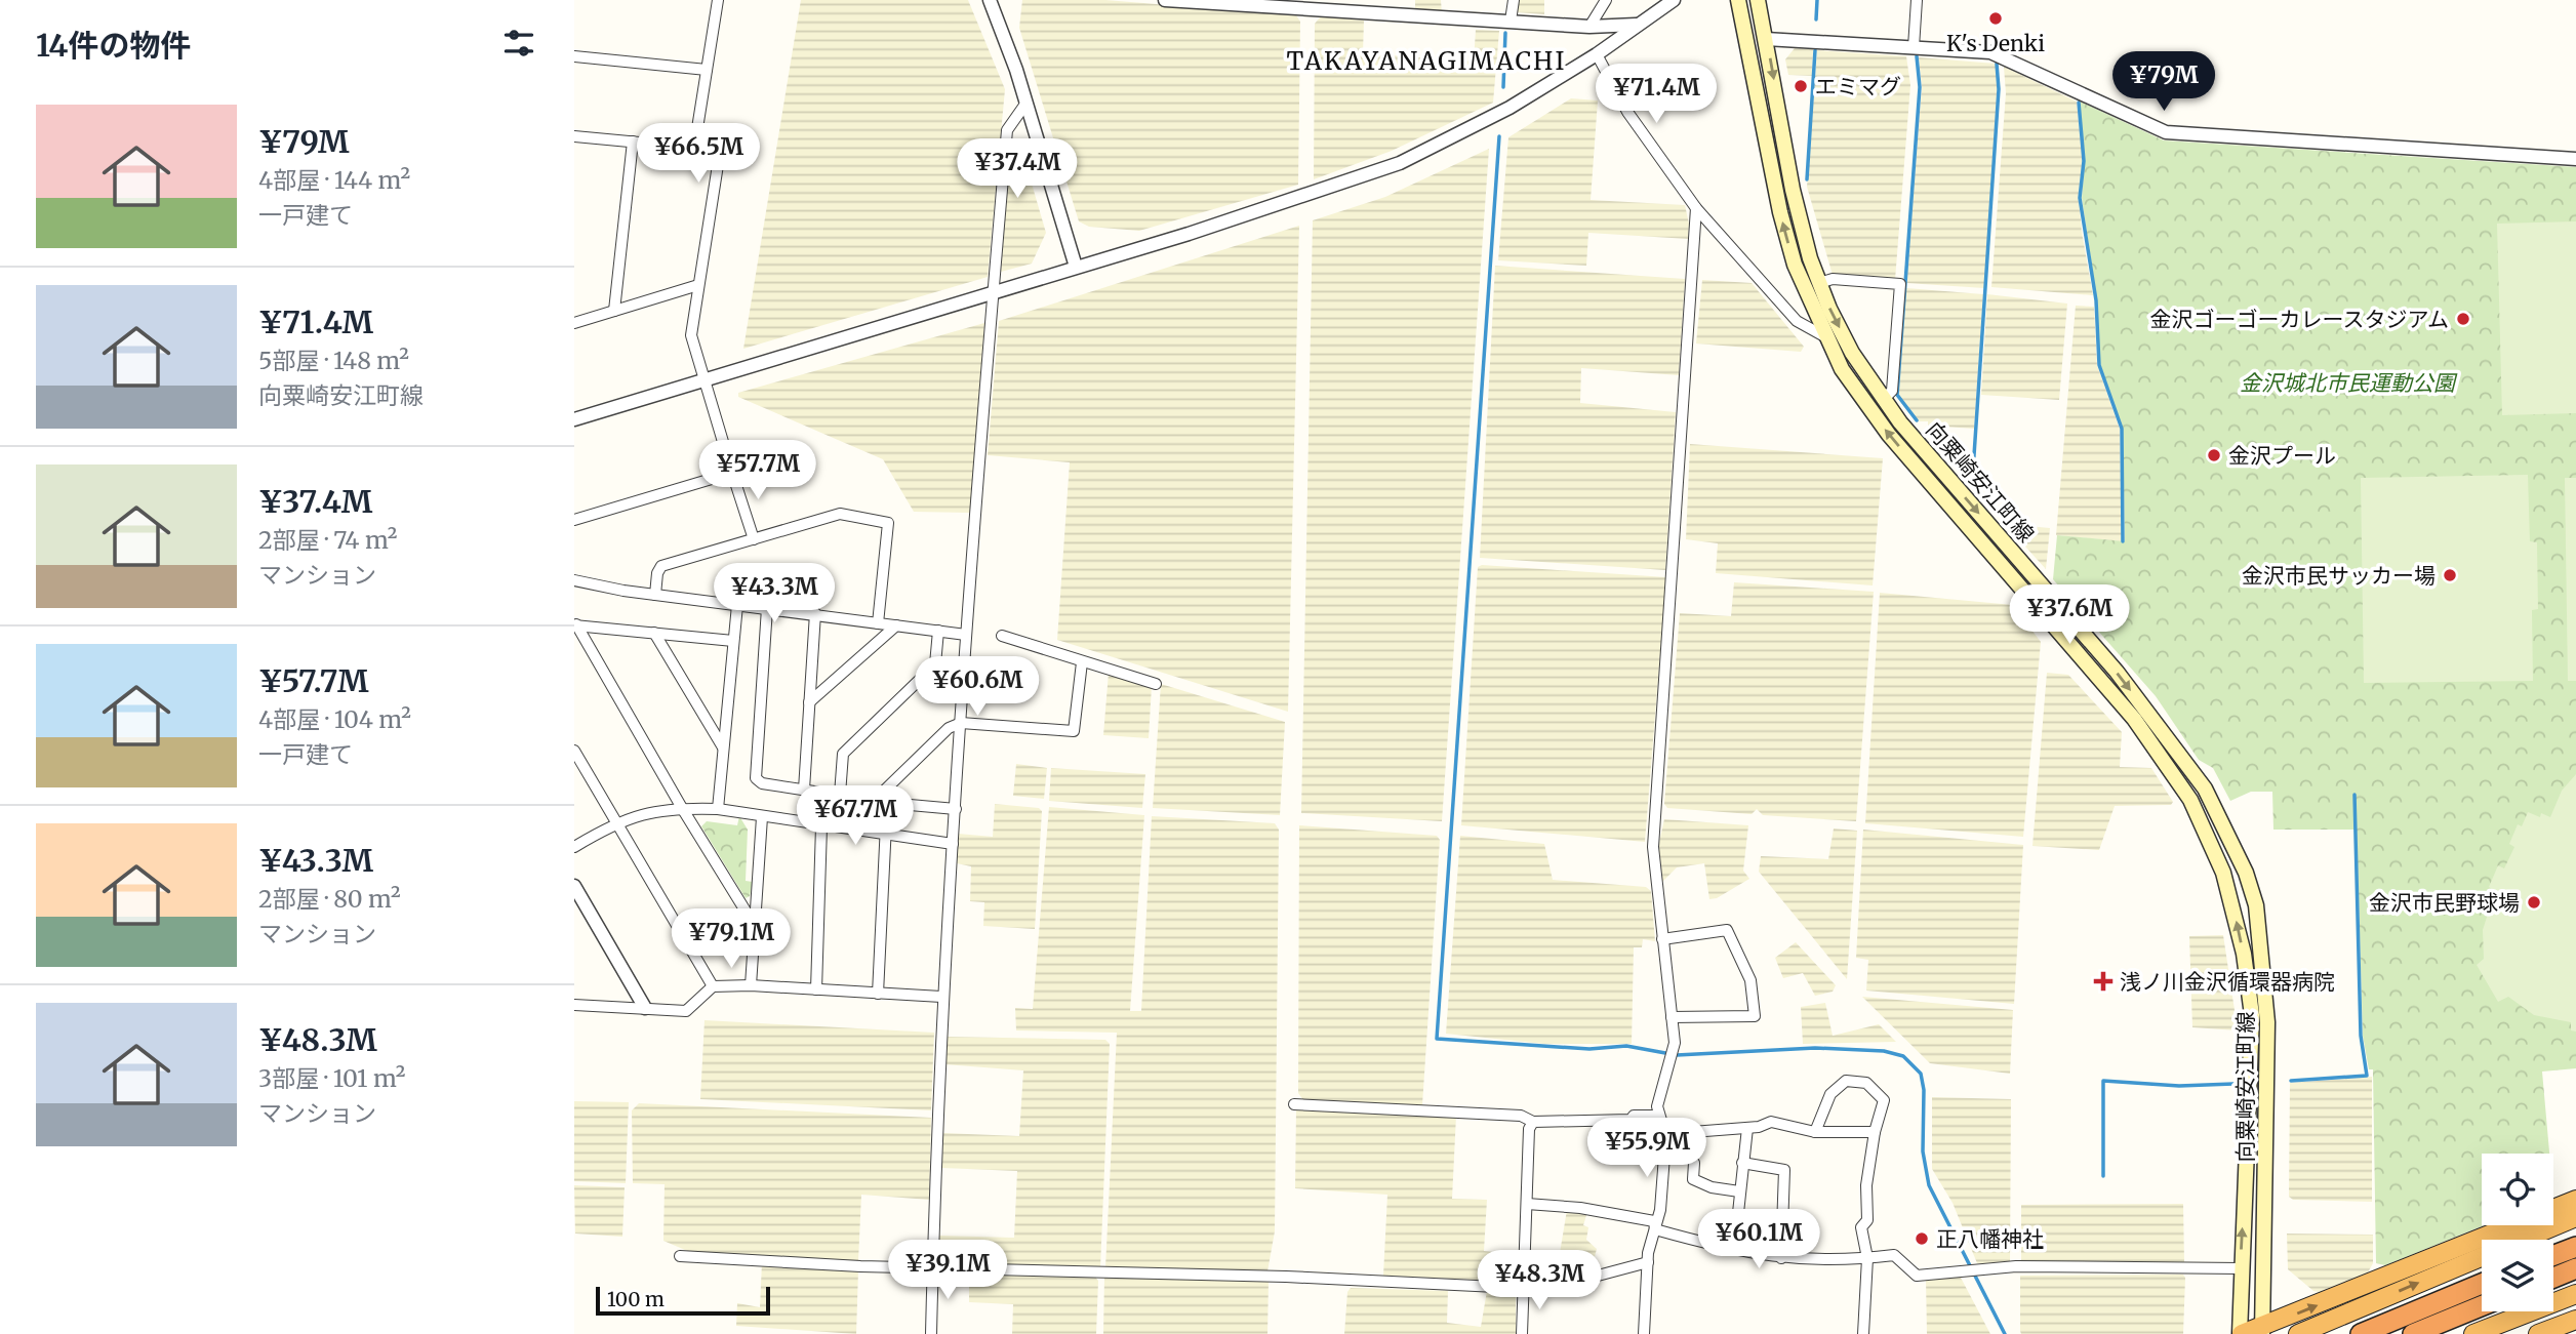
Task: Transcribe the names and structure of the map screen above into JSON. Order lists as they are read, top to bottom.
{
  "streets": {
    "main road": ["向粟崎安江町線"]
  },
  "districts": ["TAKAYANAGIMACHI"],
  "parks": ["金沢城北市民運動公園"],
  "places": {
    "other": [
      "K's Denki",
      "エミマグ",
      "金沢ゴーゴーカレースタジアム",
      "金沢プール",
      "金沢市民サッカー場",
      "金沢市民野球場",
      "正八幡神社"
    ],
    "health": ["浅ノ川金沢循環器病院"]
  },
  "scale_bar": "100 m",
  "page": {
    "heading": "14件の物件",
    "price": [
      "¥79M",
      "¥71.4M",
      "¥66.5M",
      "¥37.4M",
      "¥57.7M",
      "¥43.3M",
      "¥37.6M",
      "¥60.6M",
      "¥67.7M",
      "¥79.1M",
      "¥55.9M",
      "¥60.1M",
      "¥39.1M",
      "¥48.3M"
    ],
    "list": [
      {
        "name": "¥79M",
        "note": "4部屋 · 144 m² · 一戸建て"
      },
      {
        "name": "¥71.4M",
        "note": "5部屋 · 148 m² · 向粟崎安江町線"
      },
      {
        "name": "¥37.4M",
        "note": "2部屋 · 74 m² · マンション"
      },
      {
        "name": "¥57.7M",
        "note": "4部屋 · 104 m² · 一戸建て"
      },
      {
        "name": "¥43.3M",
        "note": "2部屋 · 80 m² · マンション"
      },
      {
        "name": "¥48.3M",
        "note": "3部屋 · 101 m² · マンション"
      }
    ],
    "scale": "100 m"
  }
}
